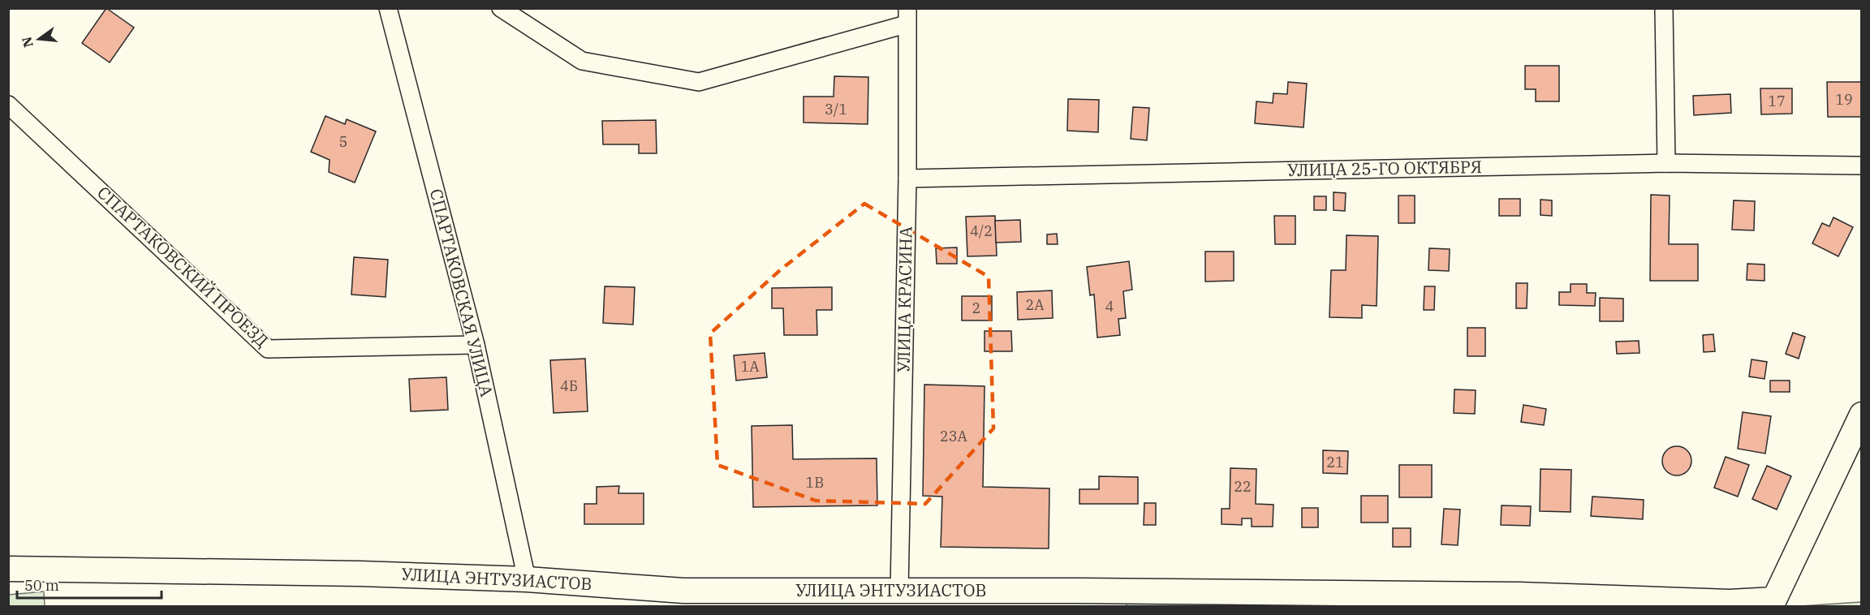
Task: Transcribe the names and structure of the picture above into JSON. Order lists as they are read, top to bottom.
{
  "streets": {
    "street": [
      "УЛИЦА 25-ГО ОКТЯБРЯ",
      "СПАРТАКОВСКИЙ ПРОЕЗД",
      "СПАРТАКОВСКАЯ УЛИЦА",
      "УЛИЦА КРАСИНА",
      "УЛИЦА ЭНТУЗИАСТОВ"
    ]
  },
  "crossings": [
    ["УЛИЦА 25-ГО ОКТЯБРЯ", "УЛИЦА КРАСИНА"],
    ["СПАРТАКОВСКИЙ ПРОЕЗД", "СПАРТАКОВСКАЯ УЛИЦА"],
    ["СПАРТАКОВСКАЯ УЛИЦА", "УЛИЦА ЭНТУЗИАСТОВ"],
    ["УЛИЦА КРАСИНА", "УЛИЦА ЭНТУЗИАСТОВ"]
  ],
  "house_numbers": [
    "19",
    "17",
    "3/1",
    "5",
    "4/2",
    "2А",
    "4",
    "2",
    "1А",
    "4Б",
    "23А",
    "21",
    "1В",
    "22"
  ],
  "scale_bar": "50 m",
  "north": "left"
}
